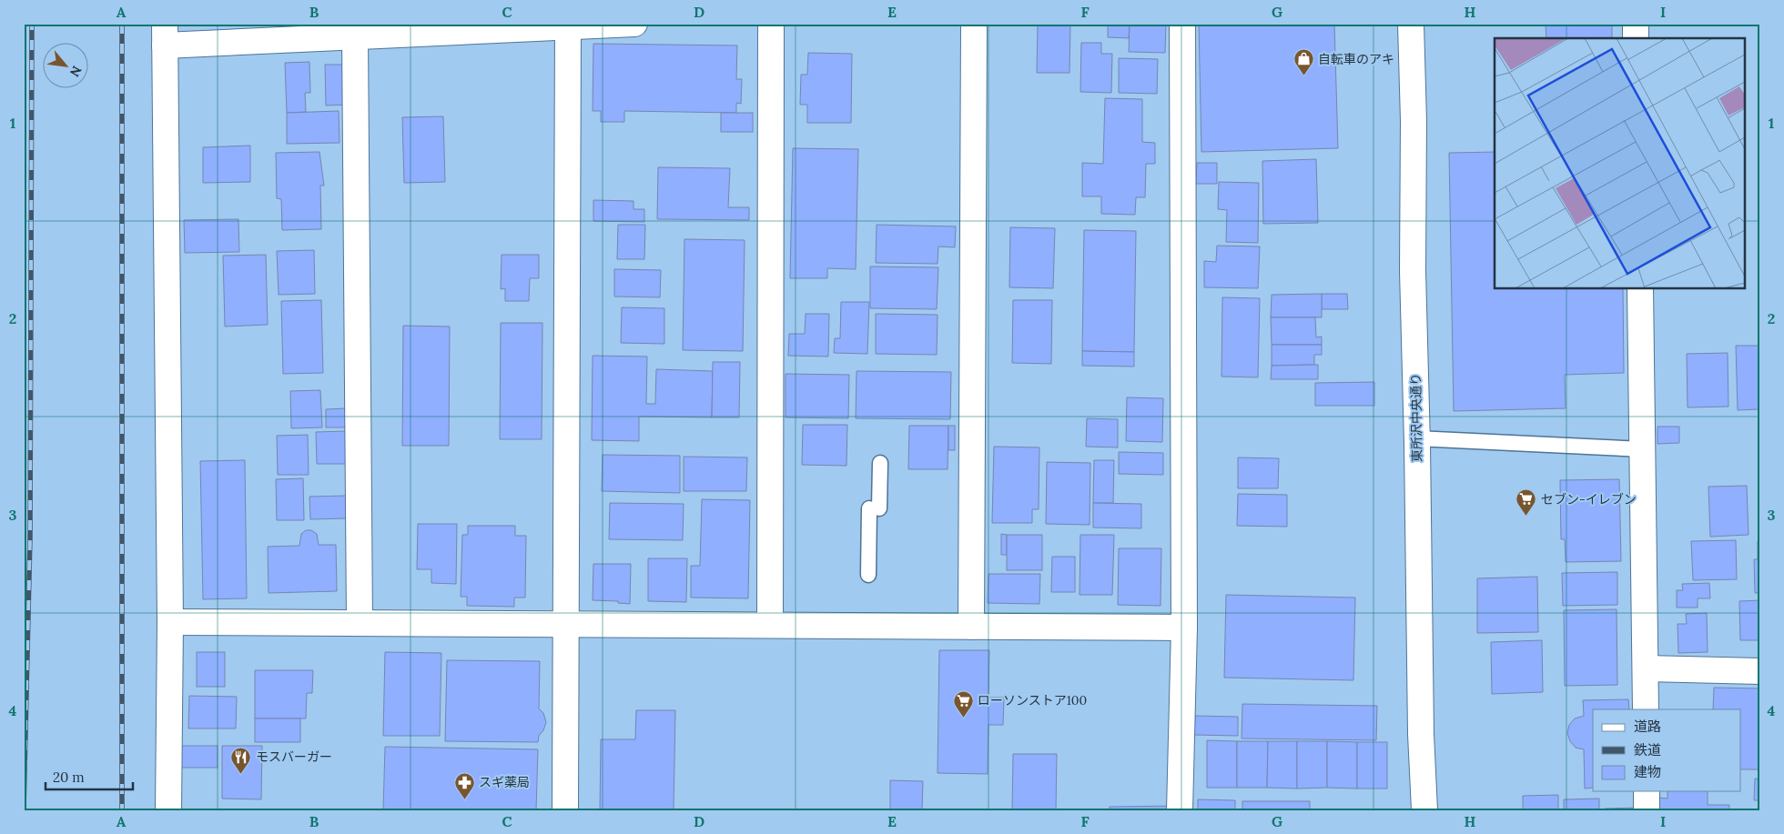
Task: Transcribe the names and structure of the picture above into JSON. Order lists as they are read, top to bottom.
{
  "streets": {
    "street": ["東所沢中央通り"]
  },
  "places": {
    "shop": ["自転車のアキ"],
    "supermarket": ["セブン-イレブン", "ローソンストア100"],
    "restaurant": ["モスバーガー"],
    "pharmacy": ["スギ薬局"]
  },
  "legend": ["道路", "鉄道", "建物"],
  "scale_bar": "20 m",
  "north": "bottom right",
  "grid": {
    "columns": [
      "A",
      "B",
      "C",
      "D",
      "E",
      "F",
      "G",
      "H",
      "I"
    ],
    "rows": [
      "1",
      "2",
      "3",
      "4"
    ]
  }
}
